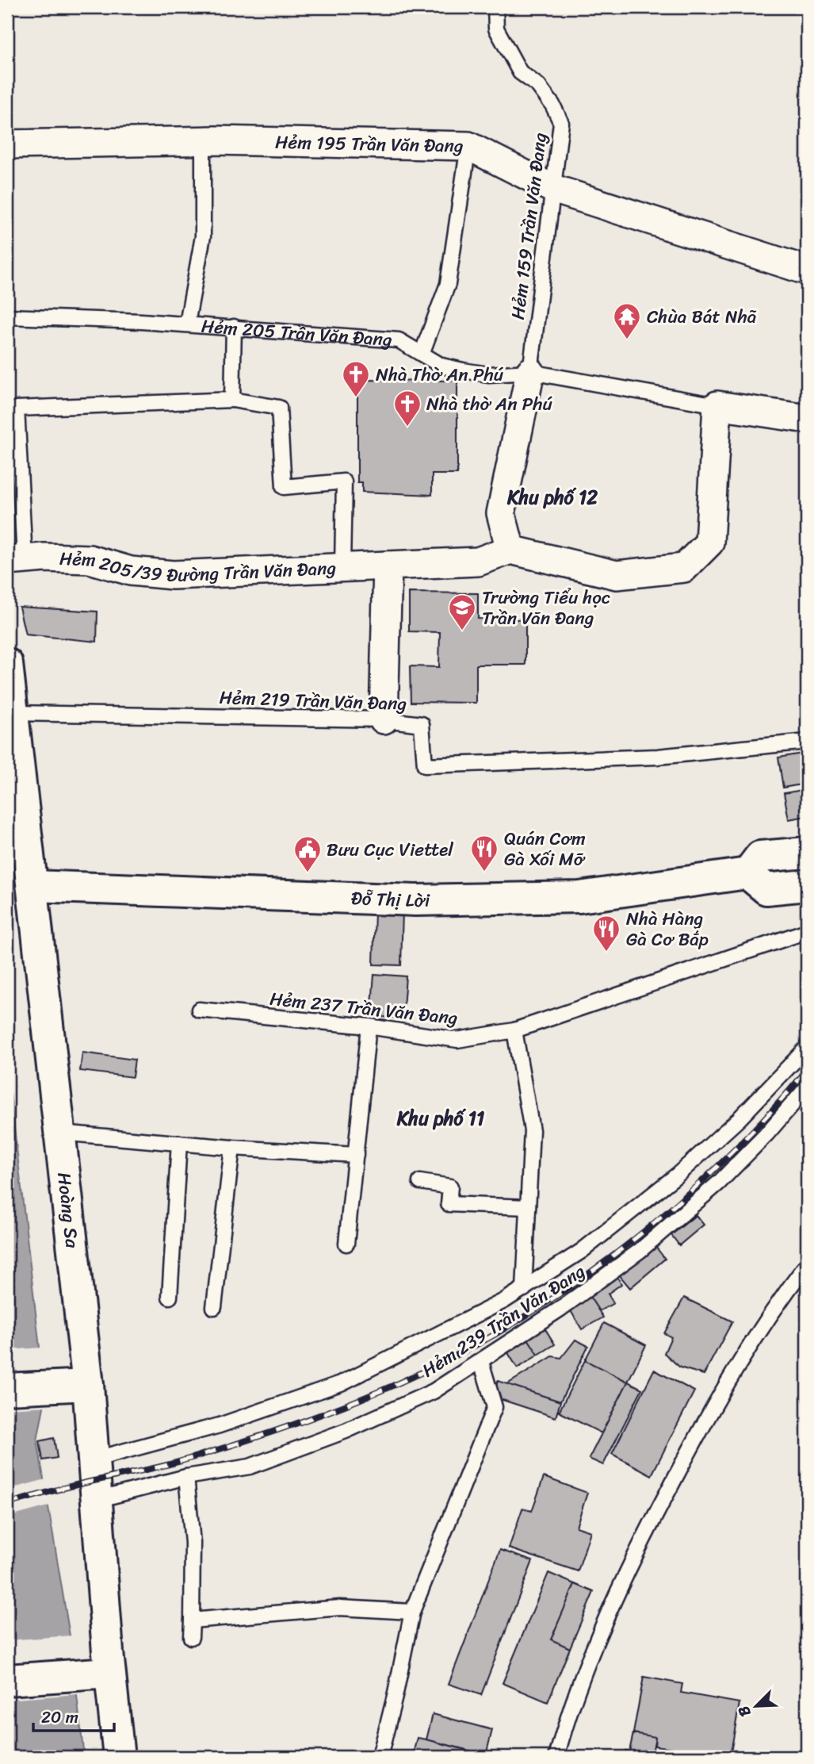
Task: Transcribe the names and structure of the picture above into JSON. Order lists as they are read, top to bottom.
{
  "streets": {
    "street": [
      "Hẻm 195 Trần Văn Ðang",
      "Hẻm 205 Trần Văn Ðang",
      "Hẻm 205/39 Đường Trần Văn Đang",
      "Đỗ Thị Lời",
      "Hoàng Sa"
    ],
    "lane": [
      "Hẻm 159 Trần Văn Ðang",
      "Hẻm 219 Trần Văn Ðang",
      "Hẻm 237 Trần Văn Đang",
      "Hẻm 239 Trần Văn Đang"
    ]
  },
  "crossings": [
    ["Hẻm 195 Trần Văn Ðang", "Hẻm 159 Trần Văn Ðang"],
    ["Hẻm 159 Trần Văn Ðang", "Hẻm 205 Trần Văn Ðang"],
    ["Hẻm 219 Trần Văn Ðang", "Hoàng Sa"],
    ["Đỗ Thị Lời", "Hoàng Sa"],
    ["Hoàng Sa", "Hẻm 239 Trần Văn Đang"]
  ],
  "districts": ["Khu phố 12", "Khu phố 11"],
  "places": {
    "temple": ["Chùa Bát Nhã"],
    "church": ["Nhà Thờ An Phú", "Nhà thờ An Phú"],
    "school or university": ["Trường Tiểu học Trần Văn Đang"],
    "restaurant": ["Quán Cơm Gà Xối Mỡ", "Nhà Hàng Gà Cơ Bắp"],
    "public building": ["Bưu Cục Viettel"]
  },
  "scale_bar": "20 m",
  "north": "bottom left"
}
